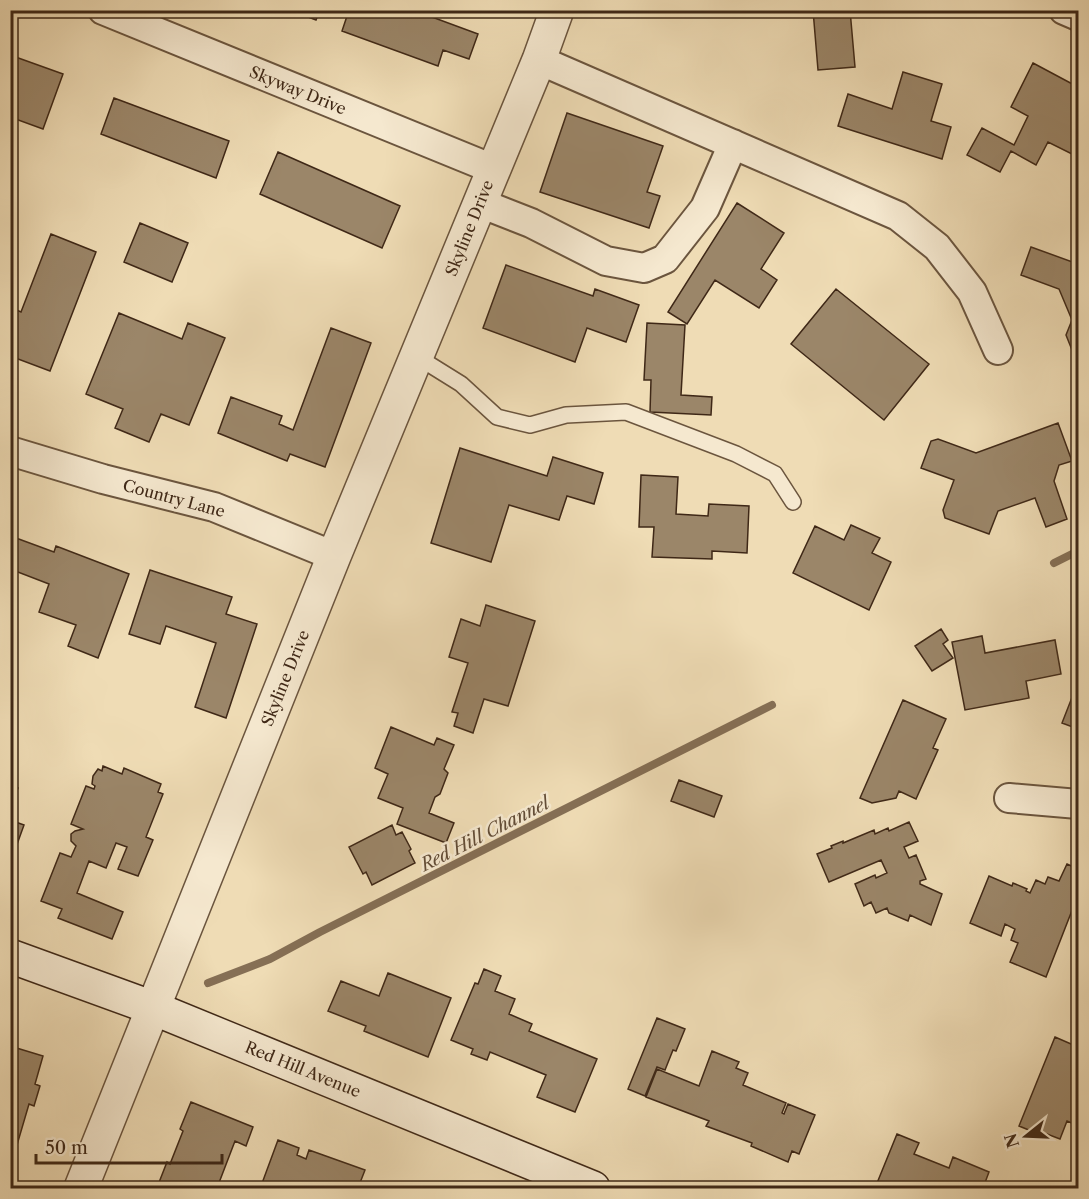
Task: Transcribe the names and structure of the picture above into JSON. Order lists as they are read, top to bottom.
{
  "streets": {
    "street": [
      "Skyway Drive",
      "Skyline Drive",
      "Country Lane",
      "Red Hill Avenue"
    ]
  },
  "crossings": [
    ["Skyway Drive", "Skyline Drive"],
    ["Skyline Drive", "Country Lane"],
    ["Skyline Drive", "Red Hill Avenue"]
  ],
  "water": ["Red Hill Channel"],
  "scale_bar": "50 m",
  "north": "left"
}
